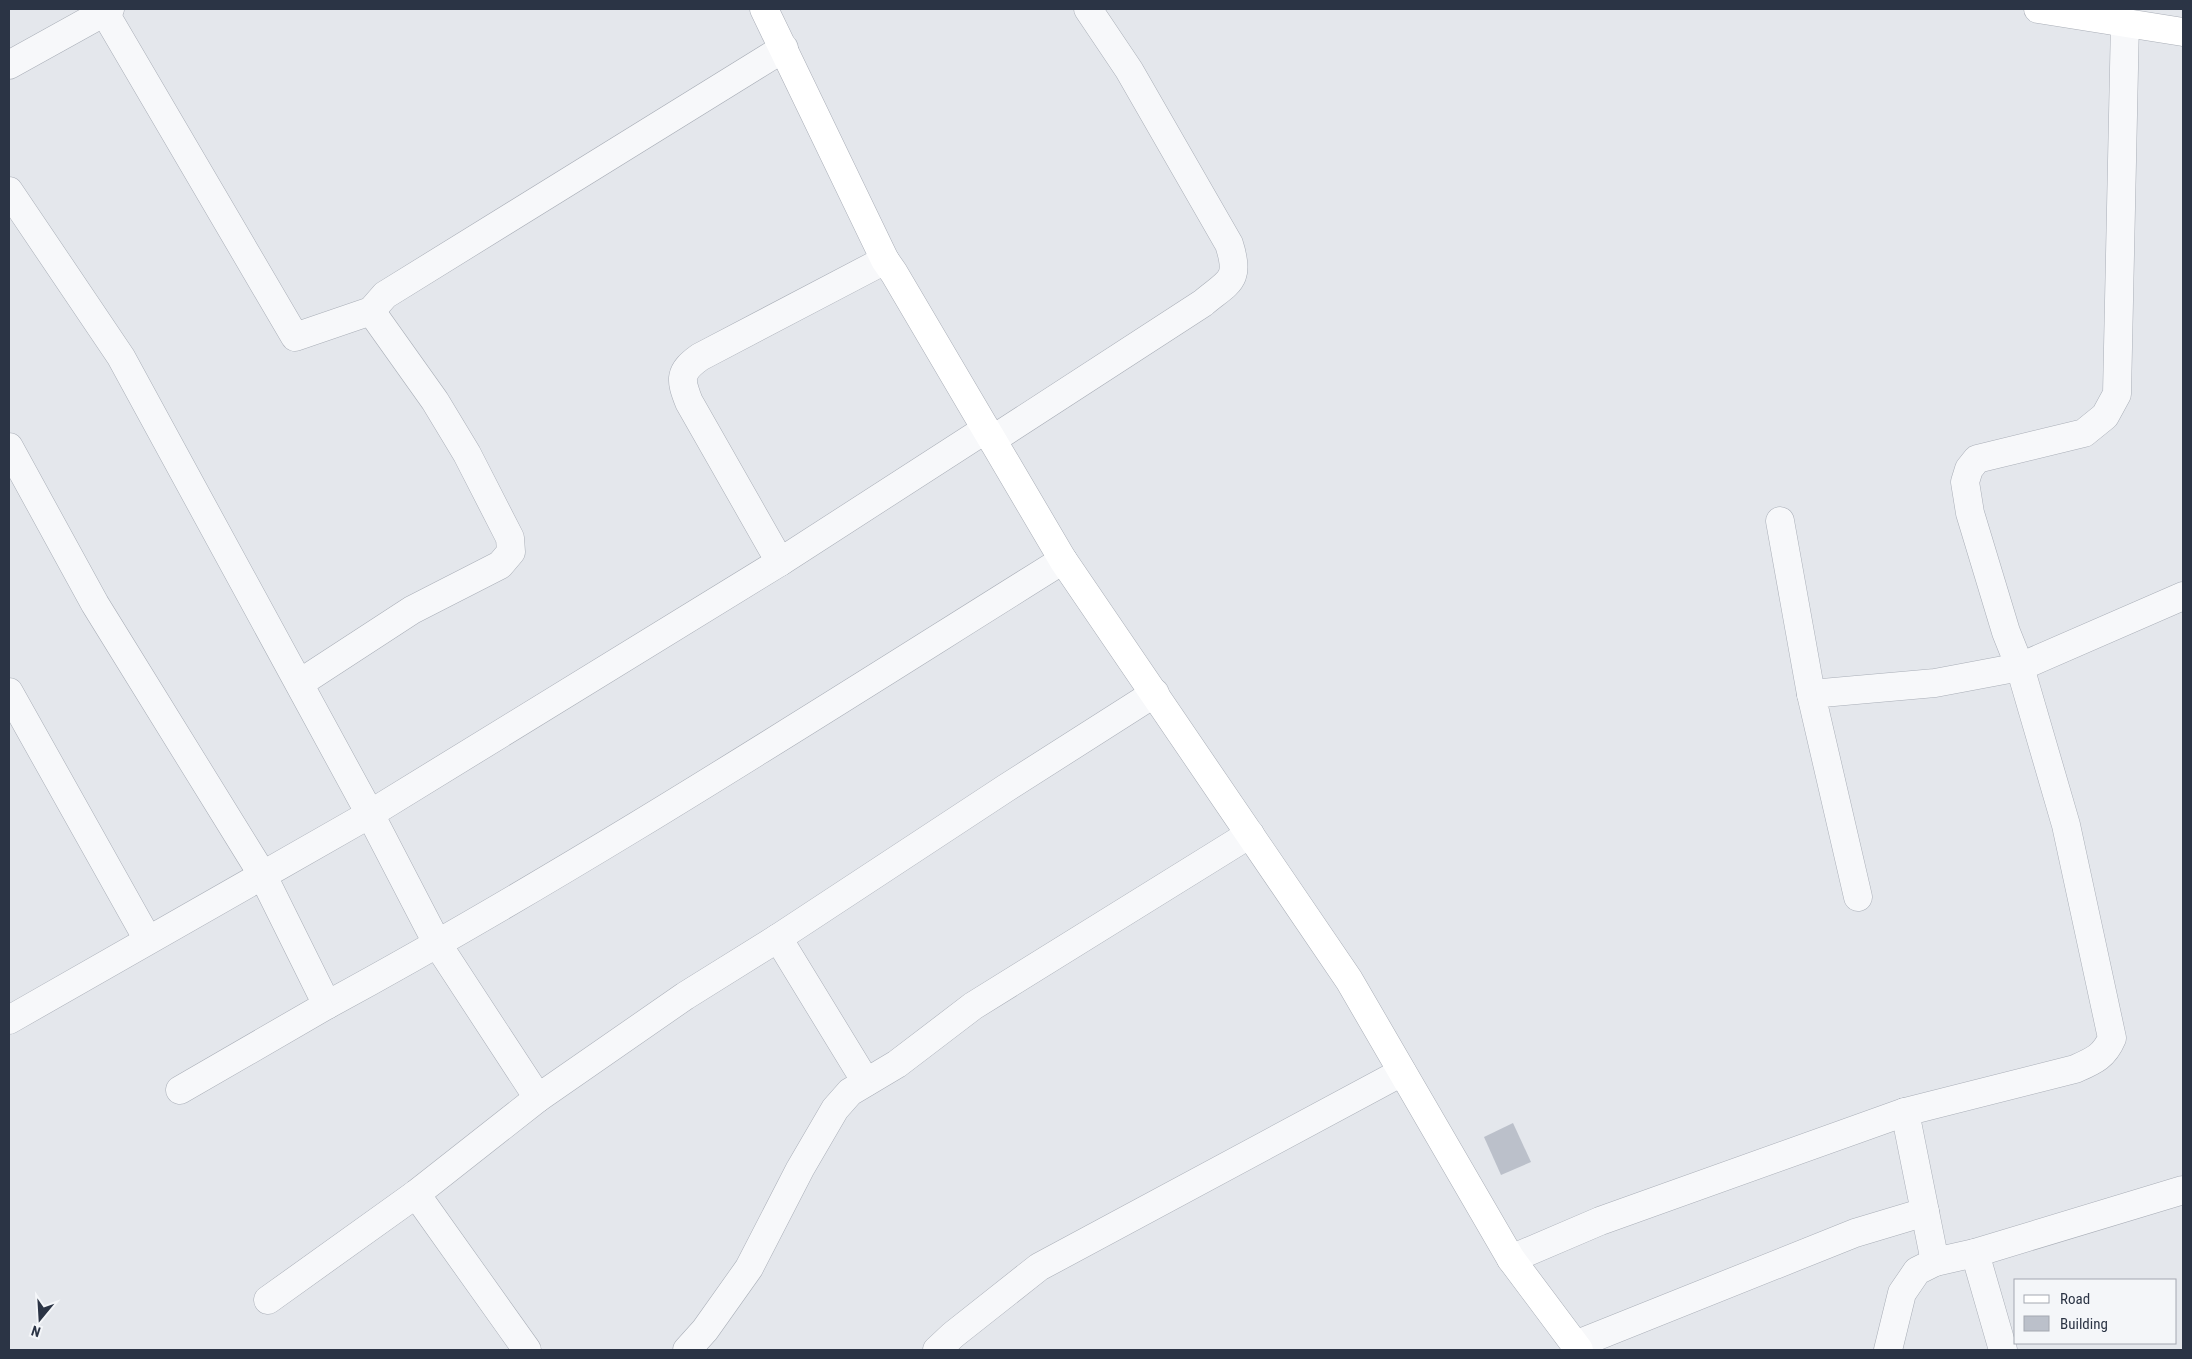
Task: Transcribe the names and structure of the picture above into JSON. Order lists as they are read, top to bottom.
{
  "legend": ["Road", "Building"],
  "north": "bottom"
}
